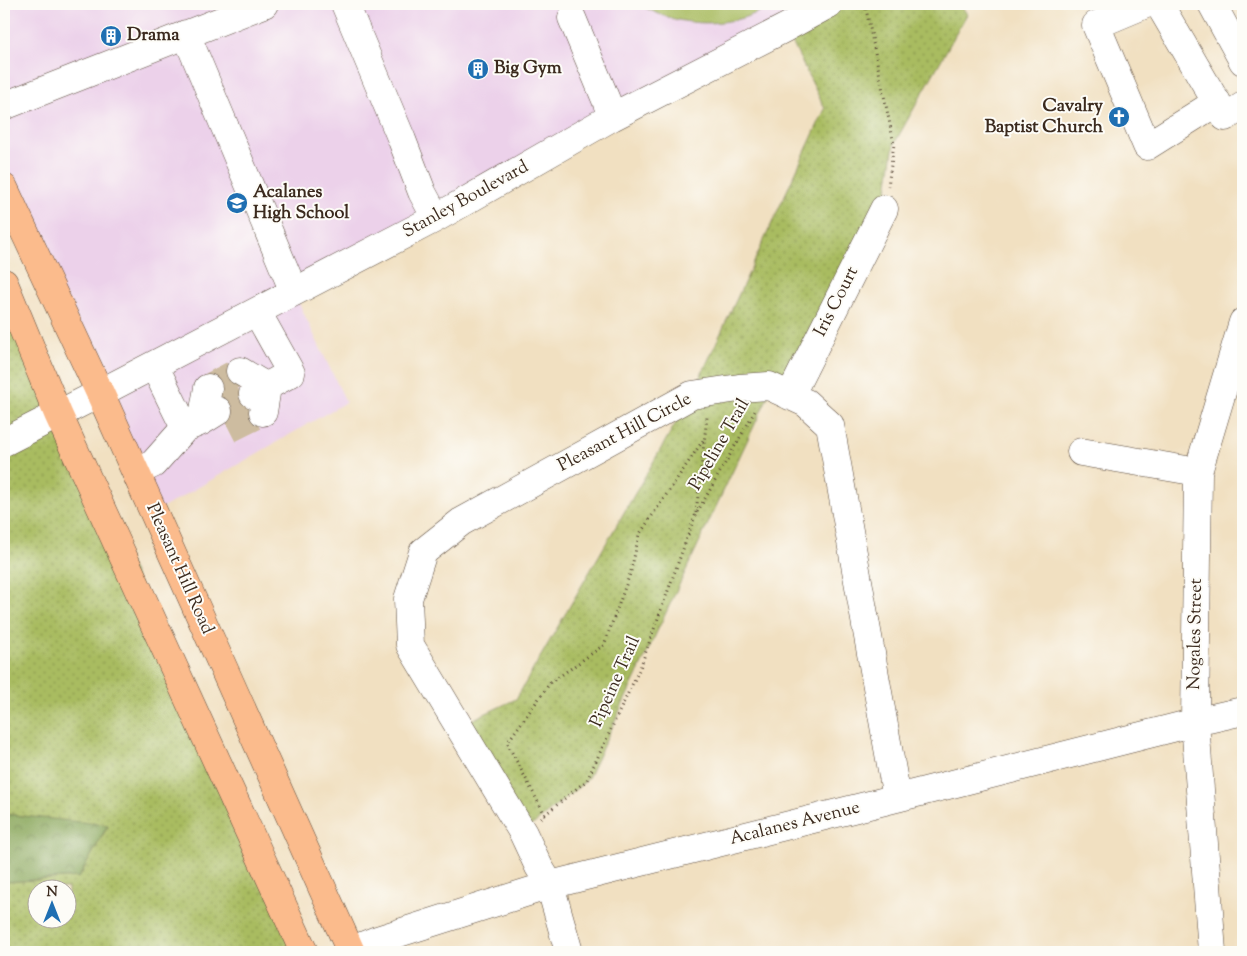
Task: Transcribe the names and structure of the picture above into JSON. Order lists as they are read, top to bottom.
{
  "streets": {
    "main road": ["Pleasant Hill Road"],
    "street": [
      "Stanley Boulevard",
      "Iris Court",
      "Pleasant Hill Circle",
      "Nogales Street",
      "Acalanes Avenue"
    ],
    "path": ["Pipeline Trail", "Pipeine Trail"]
  },
  "crossings": [
    ["Stanley Boulevard", "Pleasant Hill Road"],
    ["Iris Court", "Pleasant Hill Circle"],
    ["Iris Court", "Pipeline Trail"],
    ["Pleasant Hill Circle", "Pipeline Trail"],
    ["Pleasant Hill Circle", "Pipeine Trail"],
    ["Pleasant Hill Circle", "Acalanes Avenue"],
    ["Pipeline Trail", "Pipeine Trail"],
    ["Pleasant Hill Road", "Acalanes Avenue"],
    ["Nogales Street", "Acalanes Avenue"]
  ],
  "places": {
    "building": ["Drama", "Big Gym"],
    "church": ["Cavalry Baptist Church"],
    "school or university": ["Acalanes High School"]
  },
  "north": "top"
}
